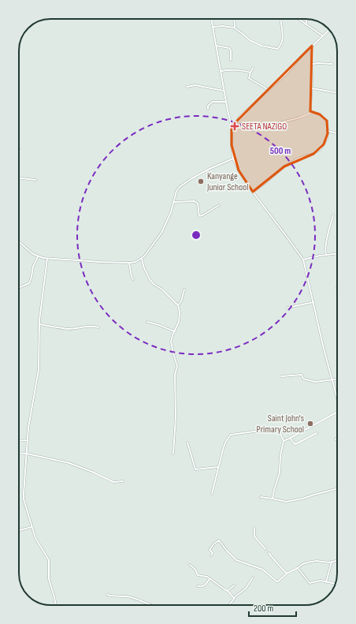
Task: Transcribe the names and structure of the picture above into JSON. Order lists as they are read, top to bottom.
{
  "places": {
    "health": ["SEETA NAZIGO"],
    "other": ["Kanyange Junior School", "Saint John's Primary School"]
  },
  "scale_bar": "200 m",
  "rings": ["500 m"]
}
